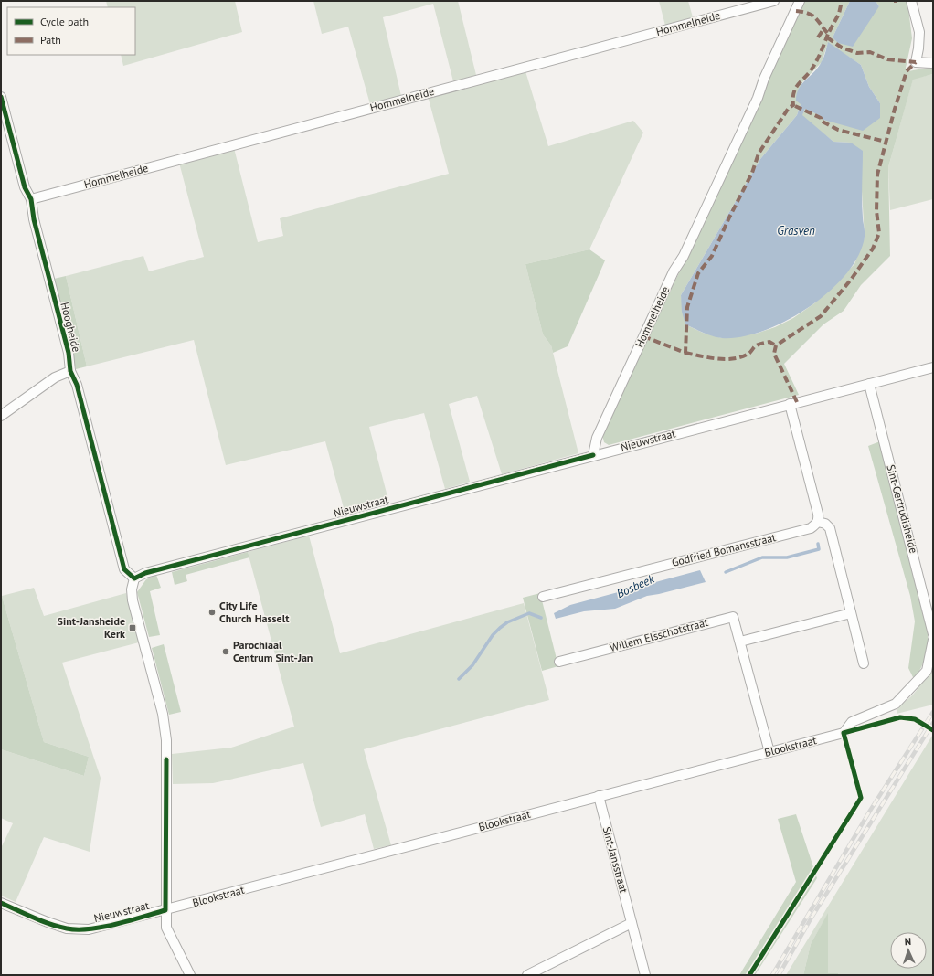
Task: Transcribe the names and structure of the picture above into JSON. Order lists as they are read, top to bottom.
{
  "streets": {
    "street": [
      "Hommelheide",
      "Hoogheide",
      "Nieuwstraat",
      "Sint-Gertrudisheide",
      "Godfried Bomansstraat",
      "Willem Elsschotstraat",
      "Blookstraat",
      "Sint-Jansstraat"
    ]
  },
  "crossings": [
    ["Hommelheide", "Hoogheide"],
    ["Hommelheide", "Nieuwstraat"],
    ["Hoogheide", "Nieuwstraat"],
    ["Nieuwstraat", "Sint-Gertrudisheide"],
    ["Nieuwstraat", "Blookstraat"],
    ["Willem Elsschotstraat", "Blookstraat"],
    ["Blookstraat", "Sint-Jansstraat"]
  ],
  "water": ["Grasven", "Bosbeek"],
  "places": {
    "other": ["City Life Church Hasselt", "Parochiaal Centrum Sint-Jan"],
    "transit": ["Sint-Jansheide Kerk"]
  },
  "legend": ["Cycle path", "Path"],
  "north": "top"
}
